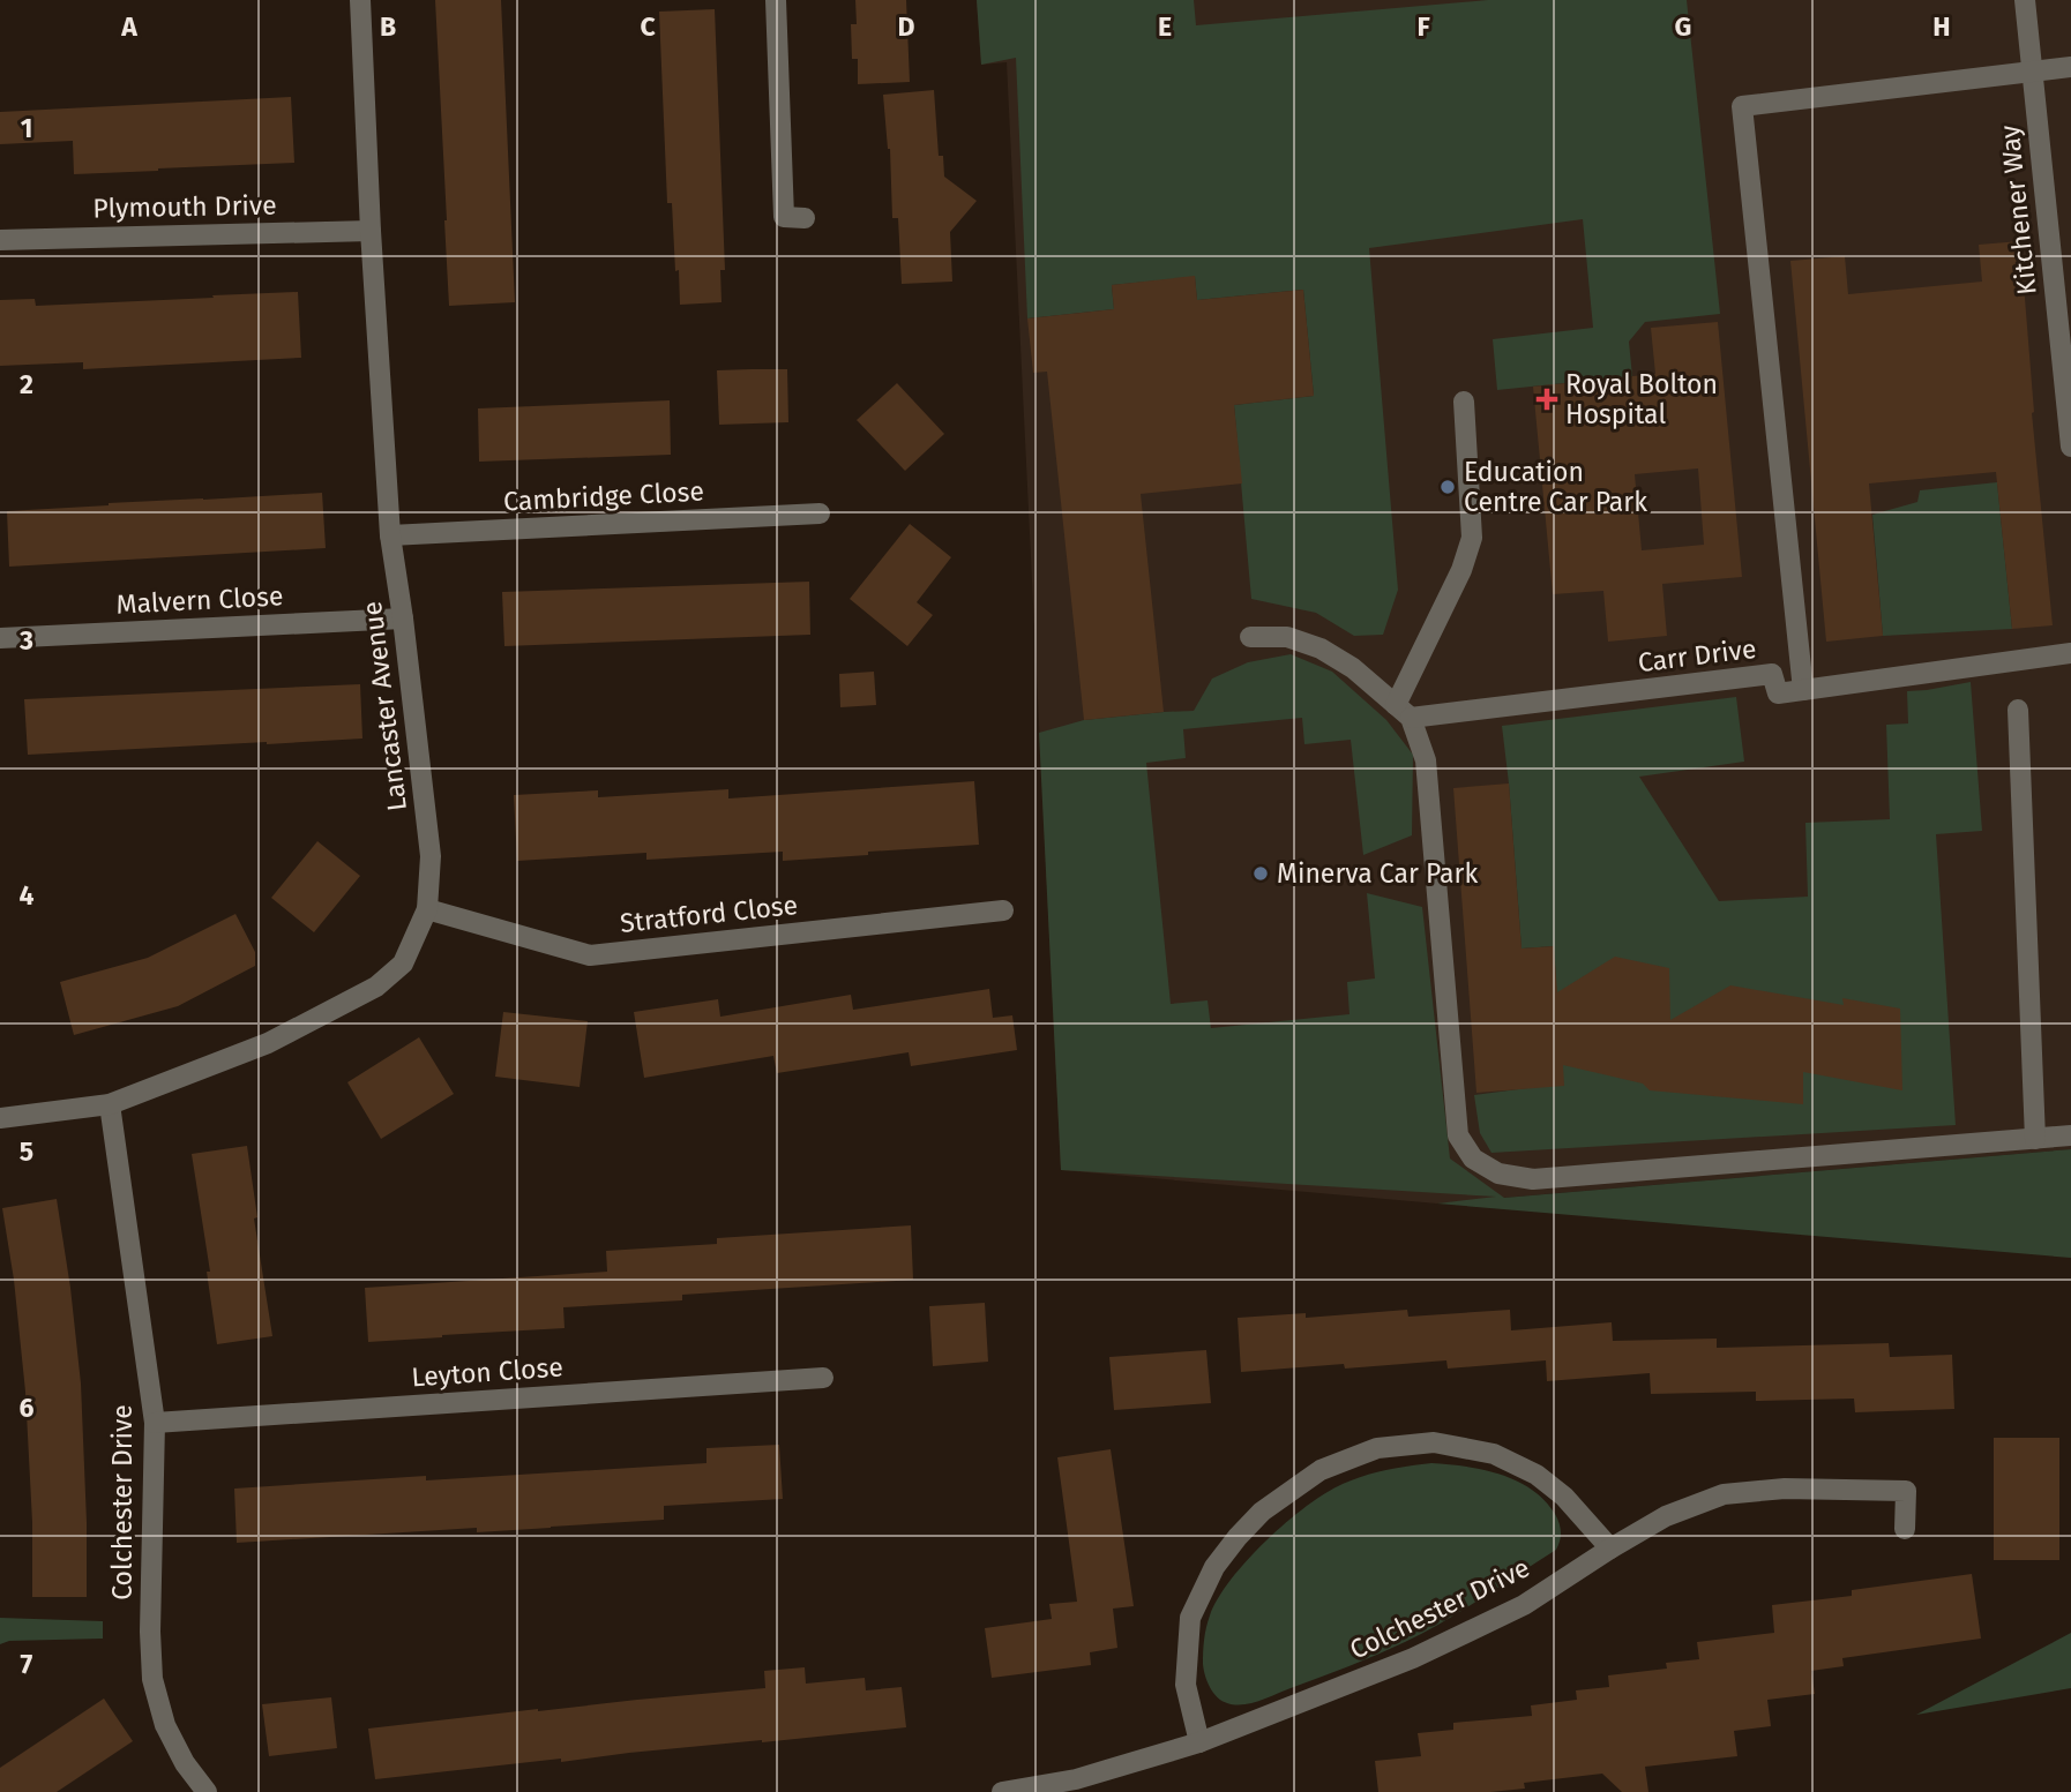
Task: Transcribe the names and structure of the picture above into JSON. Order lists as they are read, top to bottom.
{
  "streets": {
    "street": [
      "Plymouth Drive",
      "Kitchener Way",
      "Cambridge Close",
      "Malvern Close",
      "Carr Drive",
      "Lancaster Avenue",
      "Stratford Close",
      "Leyton Close",
      "Colchester Drive"
    ]
  },
  "crossings": [
    ["Plymouth Drive", "Lancaster Avenue"],
    ["Cambridge Close", "Lancaster Avenue"],
    ["Malvern Close", "Lancaster Avenue"],
    ["Lancaster Avenue", "Stratford Close"],
    ["Lancaster Avenue", "Colchester Drive"],
    ["Leyton Close", "Colchester Drive"]
  ],
  "places": {
    "health": ["Royal Bolton Hospital"],
    "other": ["Education Centre Car Park", "Minerva Car Park"]
  },
  "grid": {
    "columns": [
      "A",
      "B",
      "C",
      "D",
      "E",
      "F",
      "G",
      "H"
    ],
    "rows": [
      "1",
      "2",
      "3",
      "4",
      "5",
      "6",
      "7"
    ]
  }
}
